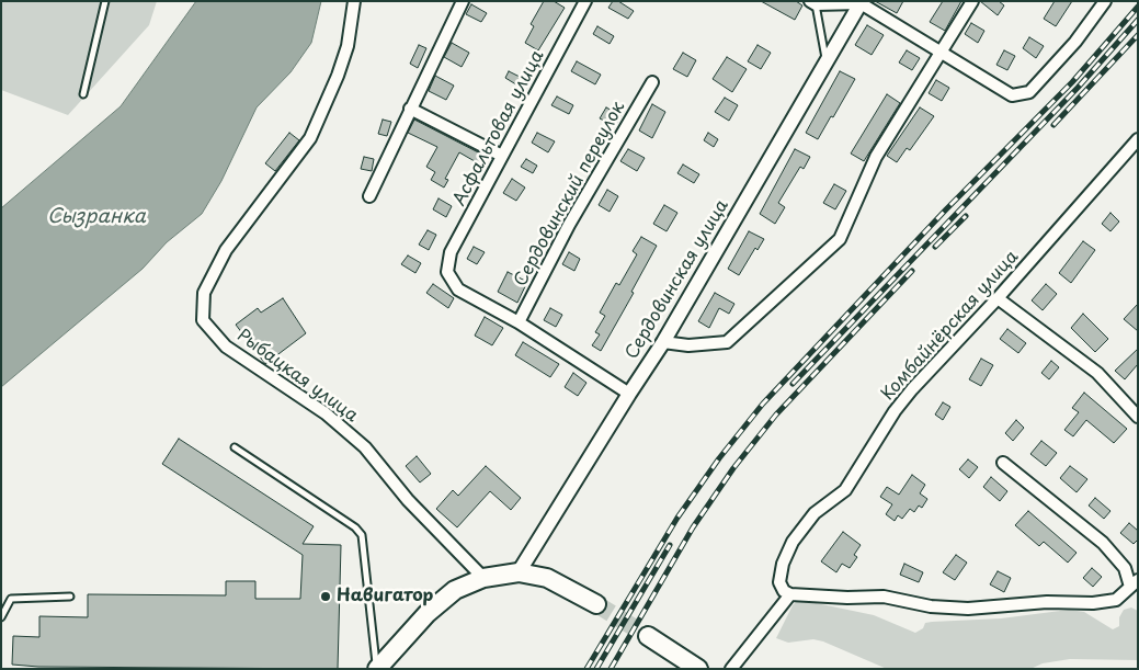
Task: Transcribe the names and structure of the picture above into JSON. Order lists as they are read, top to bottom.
{
  "streets": {
    "street": [
      "Асфальтовая улица",
      "Сердовинский переулок",
      "Сердовинская улица",
      "Комбайнёрская улица",
      "Рыбацкая улица"
    ]
  },
  "crossings": [
    ["Асфальтовая улица", "Сердовинский переулок"]
  ],
  "water": ["Сызранка"],
  "places": ["Навигатор"]
}
